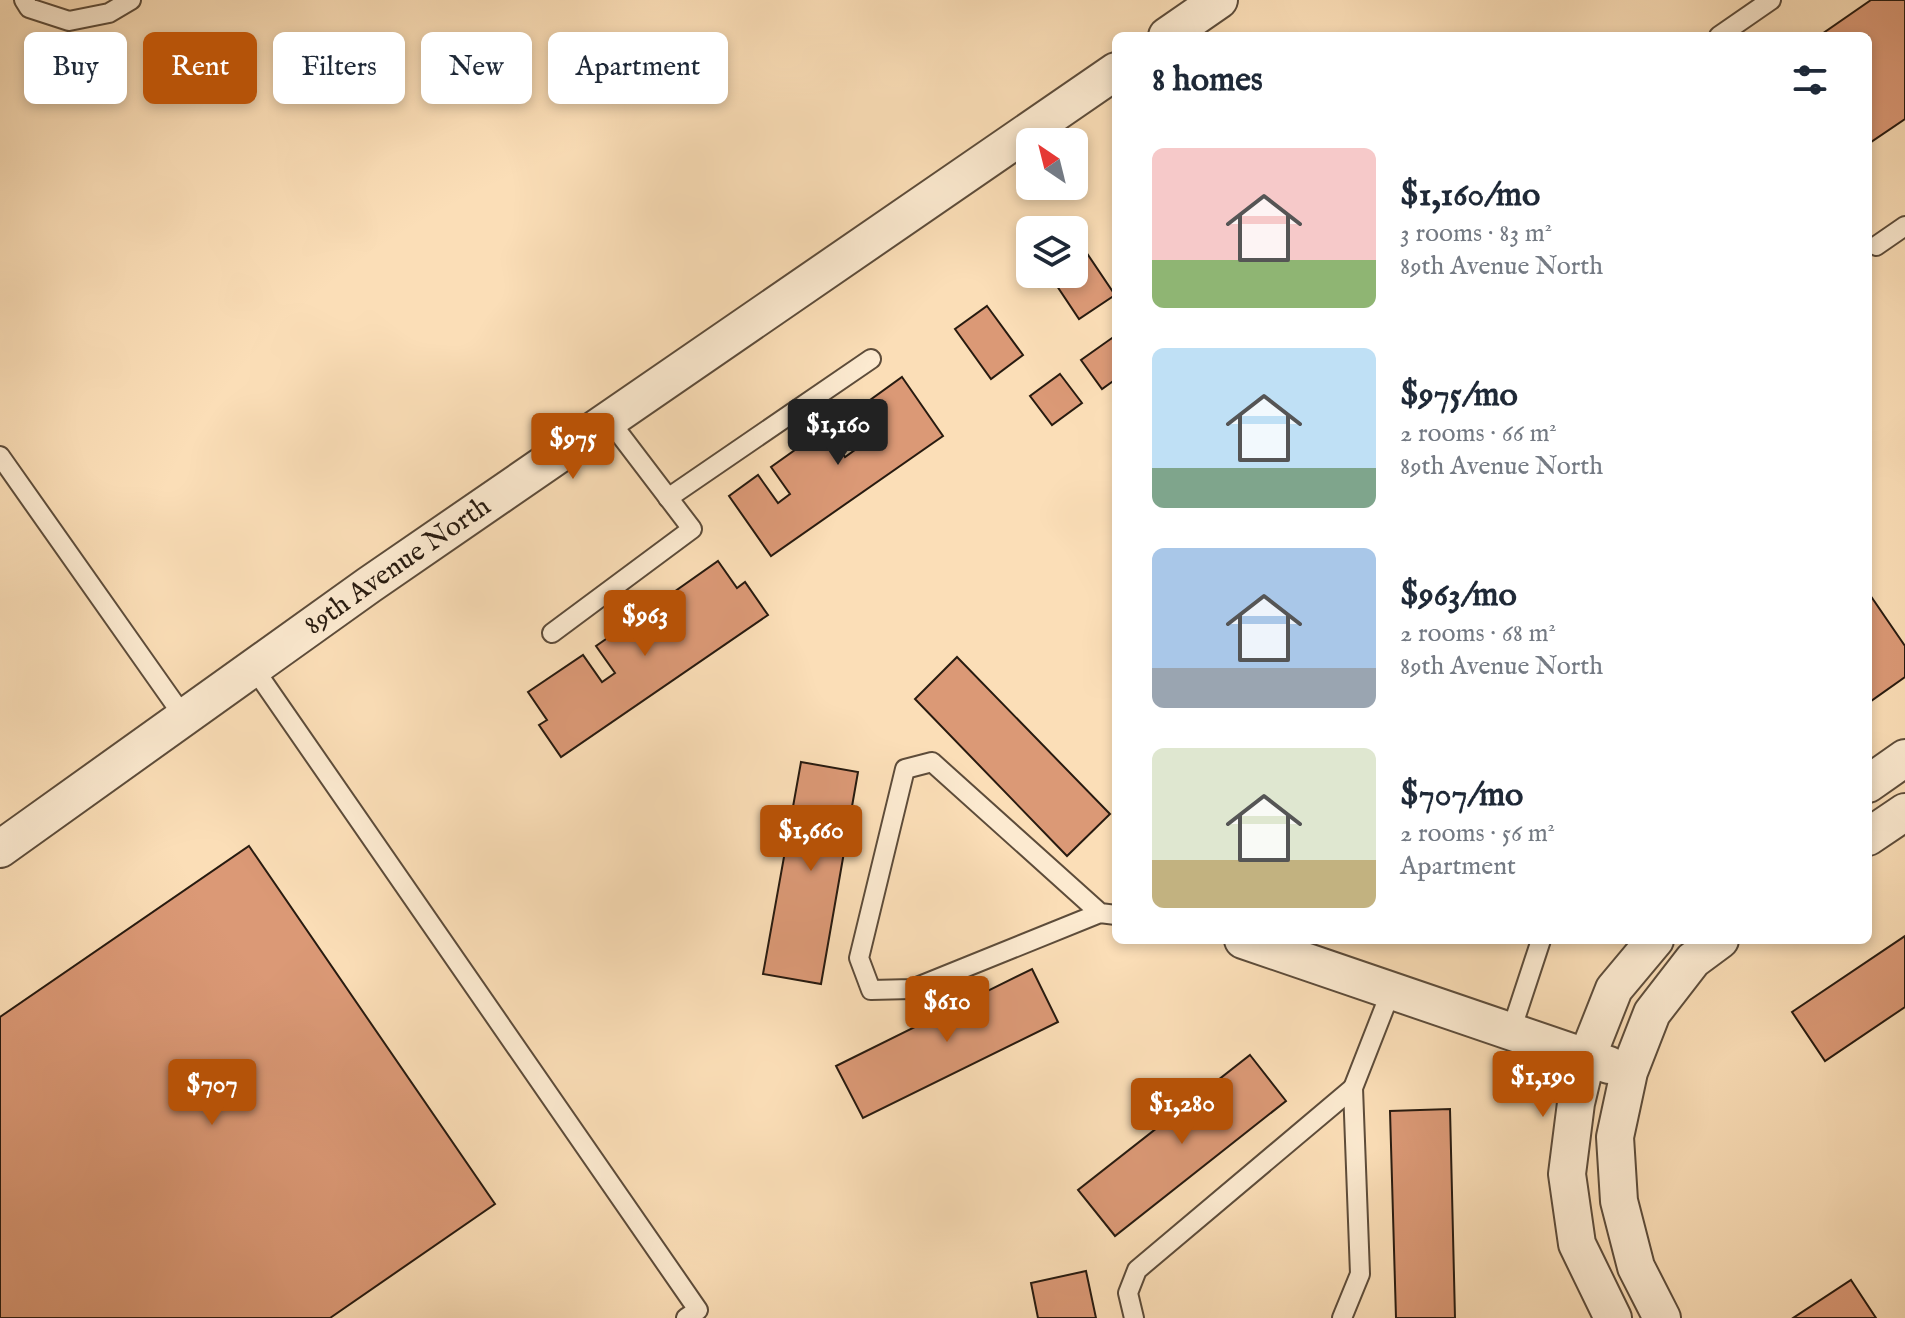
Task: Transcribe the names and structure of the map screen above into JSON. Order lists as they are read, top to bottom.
{
  "streets": {
    "street": ["89th Avenue North"]
  },
  "north": "top left",
  "page": {
    "chip": [
      "Buy",
      "Rent",
      "Filters",
      "New",
      "Apartment"
    ],
    "heading": "8 homes",
    "list": [
      {
        "name": "$1,160/mo",
        "note": "3 rooms · 83 m² · 89th Avenue North"
      },
      {
        "name": "$975/mo",
        "note": "2 rooms · 66 m² · 89th Avenue North"
      },
      {
        "name": "$963/mo",
        "note": "2 rooms · 68 m² · 89th Avenue North"
      },
      {
        "name": "$707/mo",
        "note": "2 rooms · 56 m² · Apartment"
      }
    ],
    "price": [
      "$1,160",
      "$975",
      "$963",
      "$1,660",
      "$610",
      "$1,190",
      "$707",
      "$1,280"
    ]
  }
}
